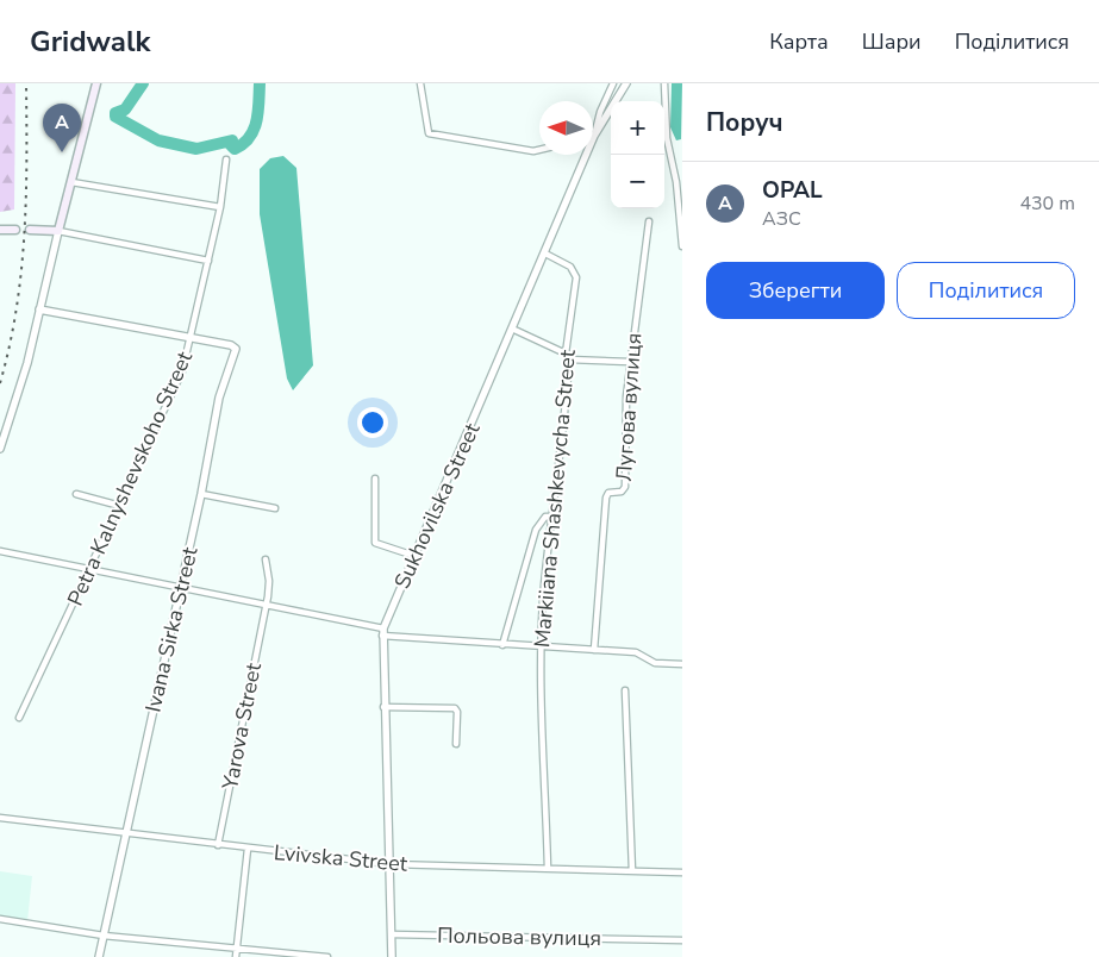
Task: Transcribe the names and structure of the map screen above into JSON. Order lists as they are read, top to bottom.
{
  "streets": {
    "street": [
      "Лугова вулиця",
      "Petra Kalnyshevskoho Street",
      "Markiiana Shashkevycha Street",
      "Sukhovilska Street",
      "Ivana Sirka Street",
      "Yarova Street",
      "Lvivska Street",
      "Польова вулиця"
    ]
  },
  "crossings": [
    ["Petra Kalnyshevskoho Street", "Ivana Sirka Street"],
    ["Markiiana Shashkevycha Street", "Sukhovilska Street"],
    ["Markiiana Shashkevycha Street", "Lvivska Street"],
    ["Sukhovilska Street", "Lvivska Street"],
    ["Sukhovilska Street", "Польова вулиця"],
    ["Ivana Sirka Street", "Lvivska Street"],
    ["Yarova Street", "Lvivska Street"]
  ],
  "north": "left",
  "page": {
    "header": "Gridwalk",
    "nav": ["Карта", "Шари", "Поділитися"],
    "heading": "Поруч",
    "map_buttons": ["+", "−"],
    "pins": "A",
    "list": [
      {
        "mark": "A",
        "name": "OPAL",
        "note": "АЗС",
        "value": "430 m"
      }
    ],
    "buttons": ["Зберегти", "Поділитися"]
  }
}
